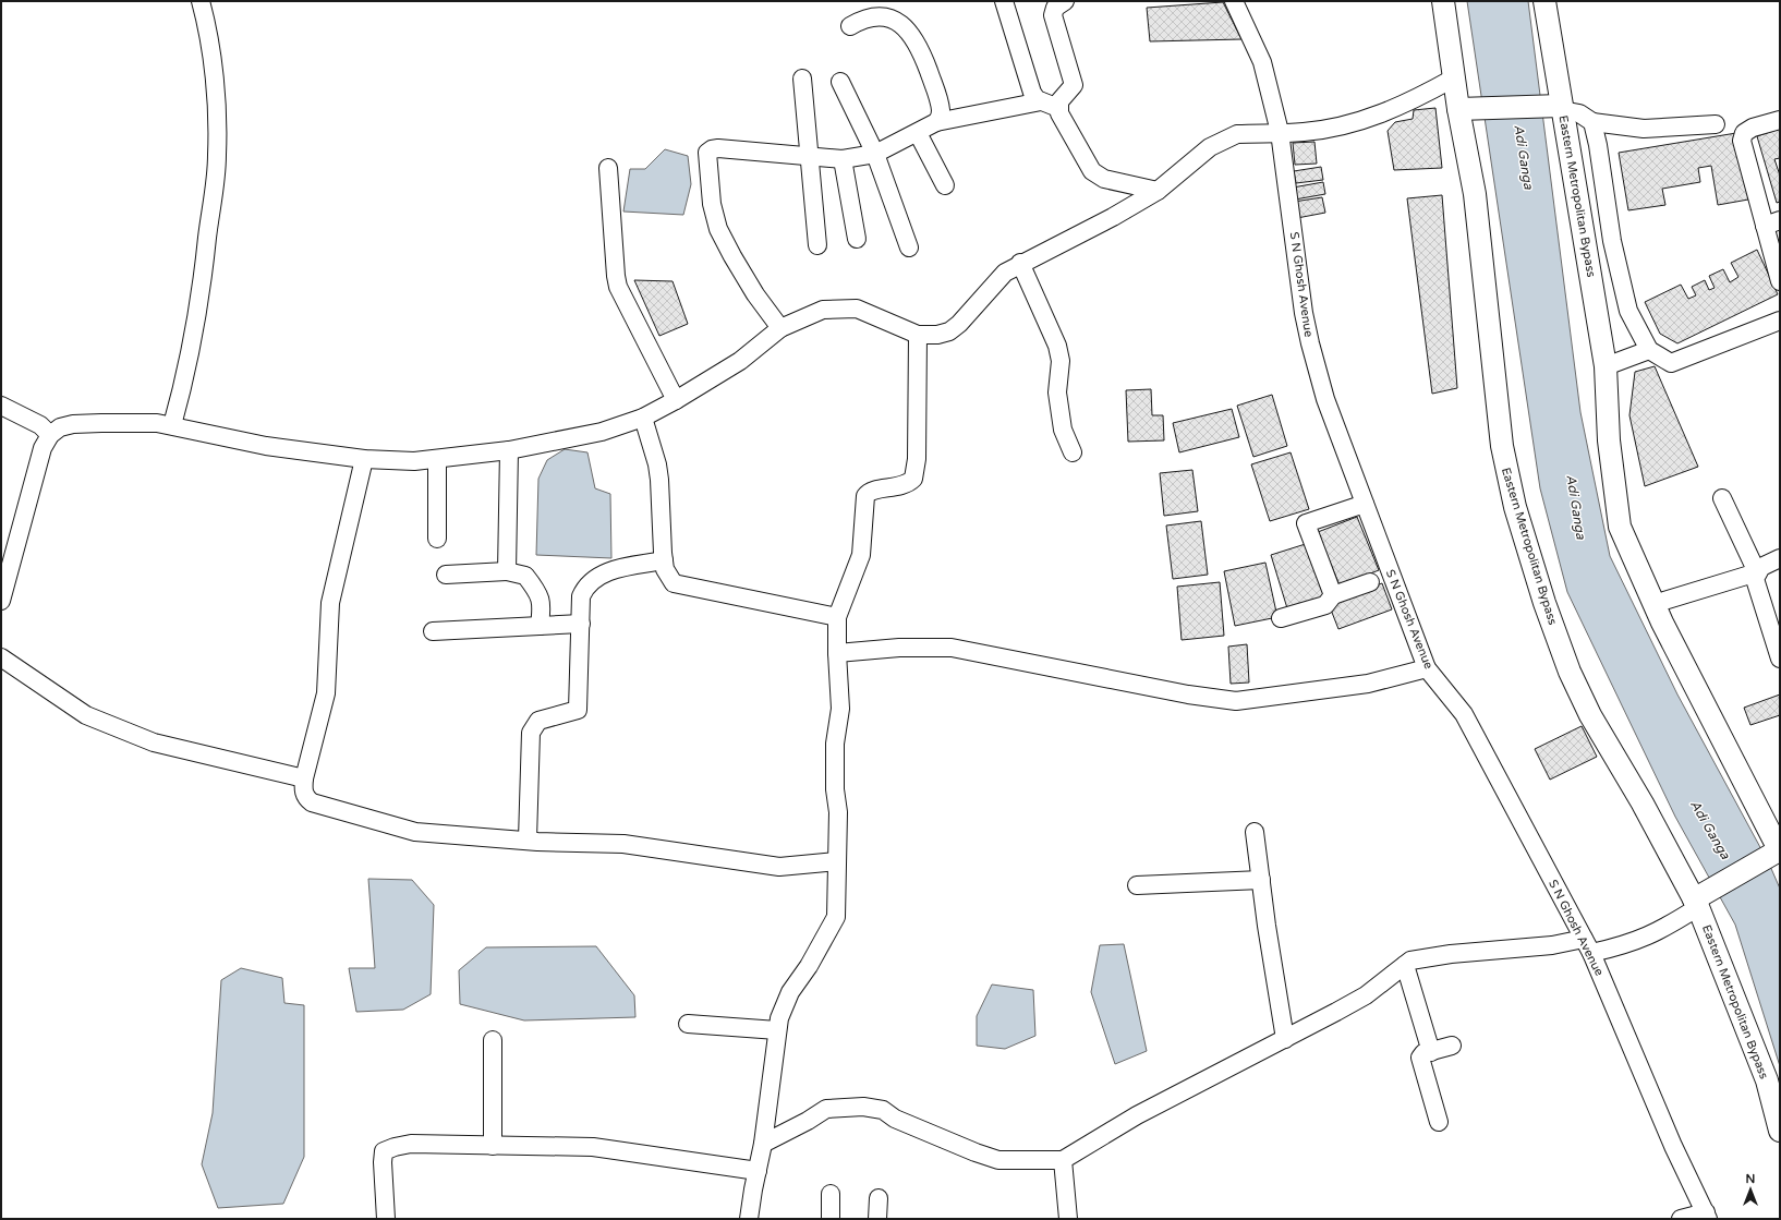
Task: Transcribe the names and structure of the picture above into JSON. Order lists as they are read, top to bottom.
{
  "streets": {
    "main road": ["Eastern Metropolitan Bypass"],
    "street": ["S N Ghosh Avenue"]
  },
  "water": ["Adi Ganga"],
  "north": "top"
}
